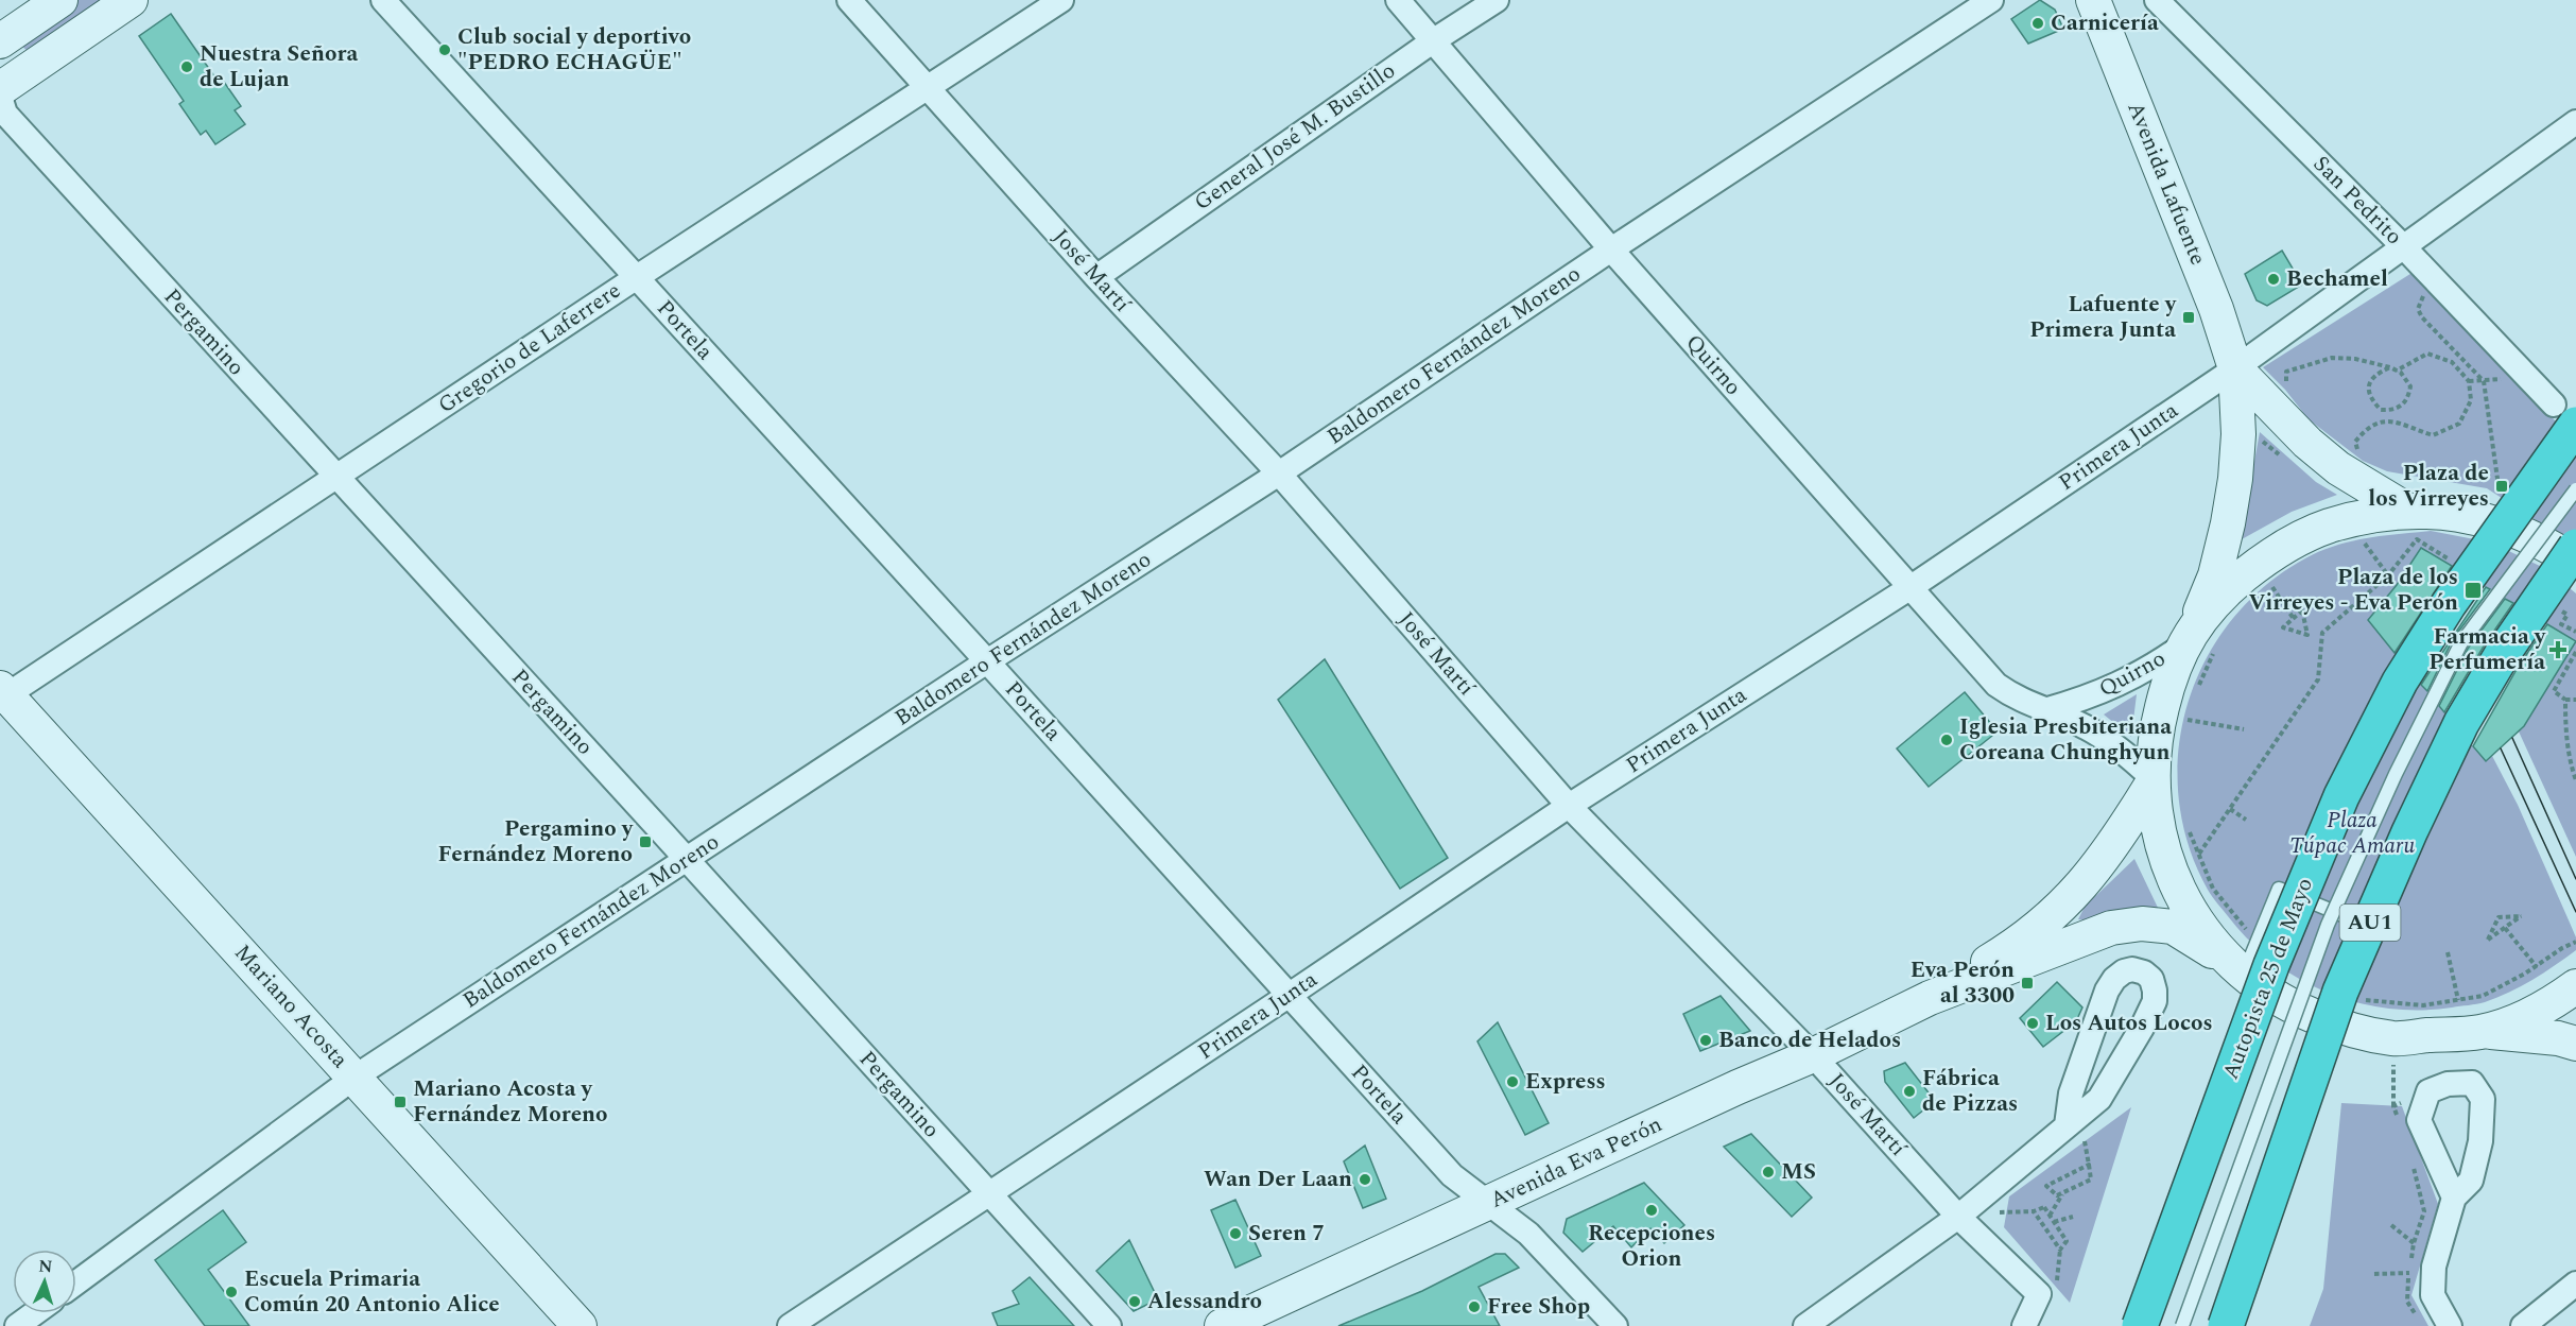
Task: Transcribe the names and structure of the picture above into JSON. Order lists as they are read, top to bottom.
{
  "streets": {
    "highway": ["AU1", "Autopista 25 de Mayo"],
    "main road": ["Avenida Lafuente", "Mariano Acosta", "Avenida Eva Perón"],
    "street": [
      "General José M. Bustillo",
      "San Pedrito",
      "José Martí",
      "Portela",
      "Pergamino",
      "Gregorio de Laferrere",
      "Baldomero Fernández Moreno",
      "Quirno",
      "Primera Junta"
    ]
  },
  "crossings": [
    ["General José M. Bustillo", "José Martí"],
    ["General José M. Bustillo", "Quirno"],
    ["Avenida Lafuente", "Quirno"],
    ["Avenida Lafuente", "Primera Junta"],
    ["Avenida Lafuente", "Avenida Eva Perón"],
    ["San Pedrito", "Primera Junta"],
    ["San Pedrito", "Autopista 25 de Mayo"],
    ["José Martí", "Gregorio de Laferrere"],
    ["José Martí", "Baldomero Fernández Moreno"],
    ["José Martí", "Primera Junta"],
    ["José Martí", "Avenida Eva Perón"],
    ["Portela", "Gregorio de Laferrere"],
    ["Portela", "Baldomero Fernández Moreno"],
    ["Portela", "Primera Junta"],
    ["Portela", "Avenida Eva Perón"],
    ["Pergamino", "Gregorio de Laferrere"],
    ["Pergamino", "Baldomero Fernández Moreno"],
    ["Pergamino", "Primera Junta"],
    ["Gregorio de Laferrere", "Mariano Acosta"],
    ["Baldomero Fernández Moreno", "Quirno"],
    ["Baldomero Fernández Moreno", "Mariano Acosta"],
    ["Quirno", "Primera Junta"],
    ["Quirno", "Avenida Eva Perón"]
  ],
  "parks": ["Plaza Túpac Amaru"],
  "places": {
    "other": [
      "Carnicería",
      "Club social y deportivo \"PEDRO ECHAGÜE\"",
      "Nuestra Señora de Lujan",
      "Bechamel",
      "Iglesia Presbiteriana Coreana Chunghyun",
      "Los Autos Locos",
      "Banco de Helados",
      "Express",
      "Fábrica de Pizzas",
      "MS",
      "Wan Der Laan",
      "Recepciones Orion",
      "Seren 7",
      "Escuela Primaria Común 20 Antonio Alice",
      "Alessandro",
      "Free Shop"
    ],
    "transit": [
      "Lafuente y Primera Junta",
      "Plaza de los Virreyes",
      "Plaza de los Virreyes - Eva Perón",
      "Pergamino y Fernández Moreno",
      "Eva Perón al 3300",
      "Mariano Acosta y Fernández Moreno"
    ],
    "health": ["Farmacia y Perfumería"]
  },
  "north": "top"
}
